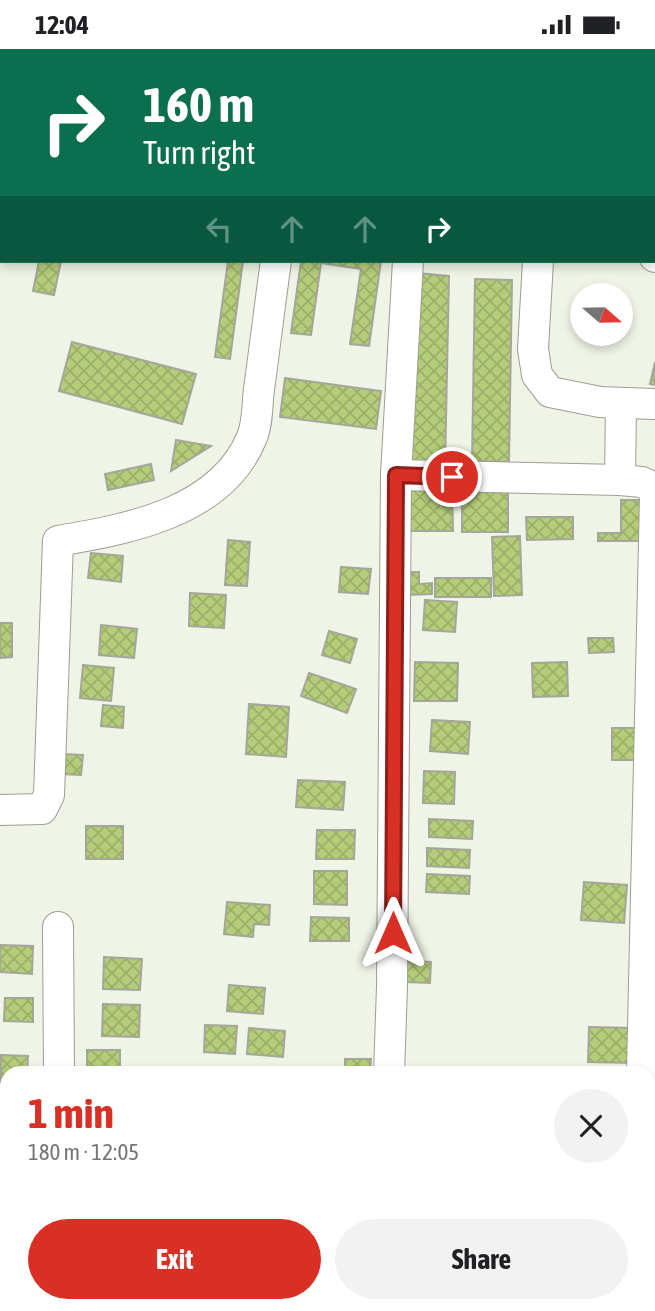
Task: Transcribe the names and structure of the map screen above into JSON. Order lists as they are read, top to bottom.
{
  "north": "right",
  "page": {
    "status": "12:04",
    "turn": ["160 m", "Turn right"],
    "heading": ["1 min", "180 m · 12:05"],
    "buttons": ["Exit", "Share"]
  }
}
